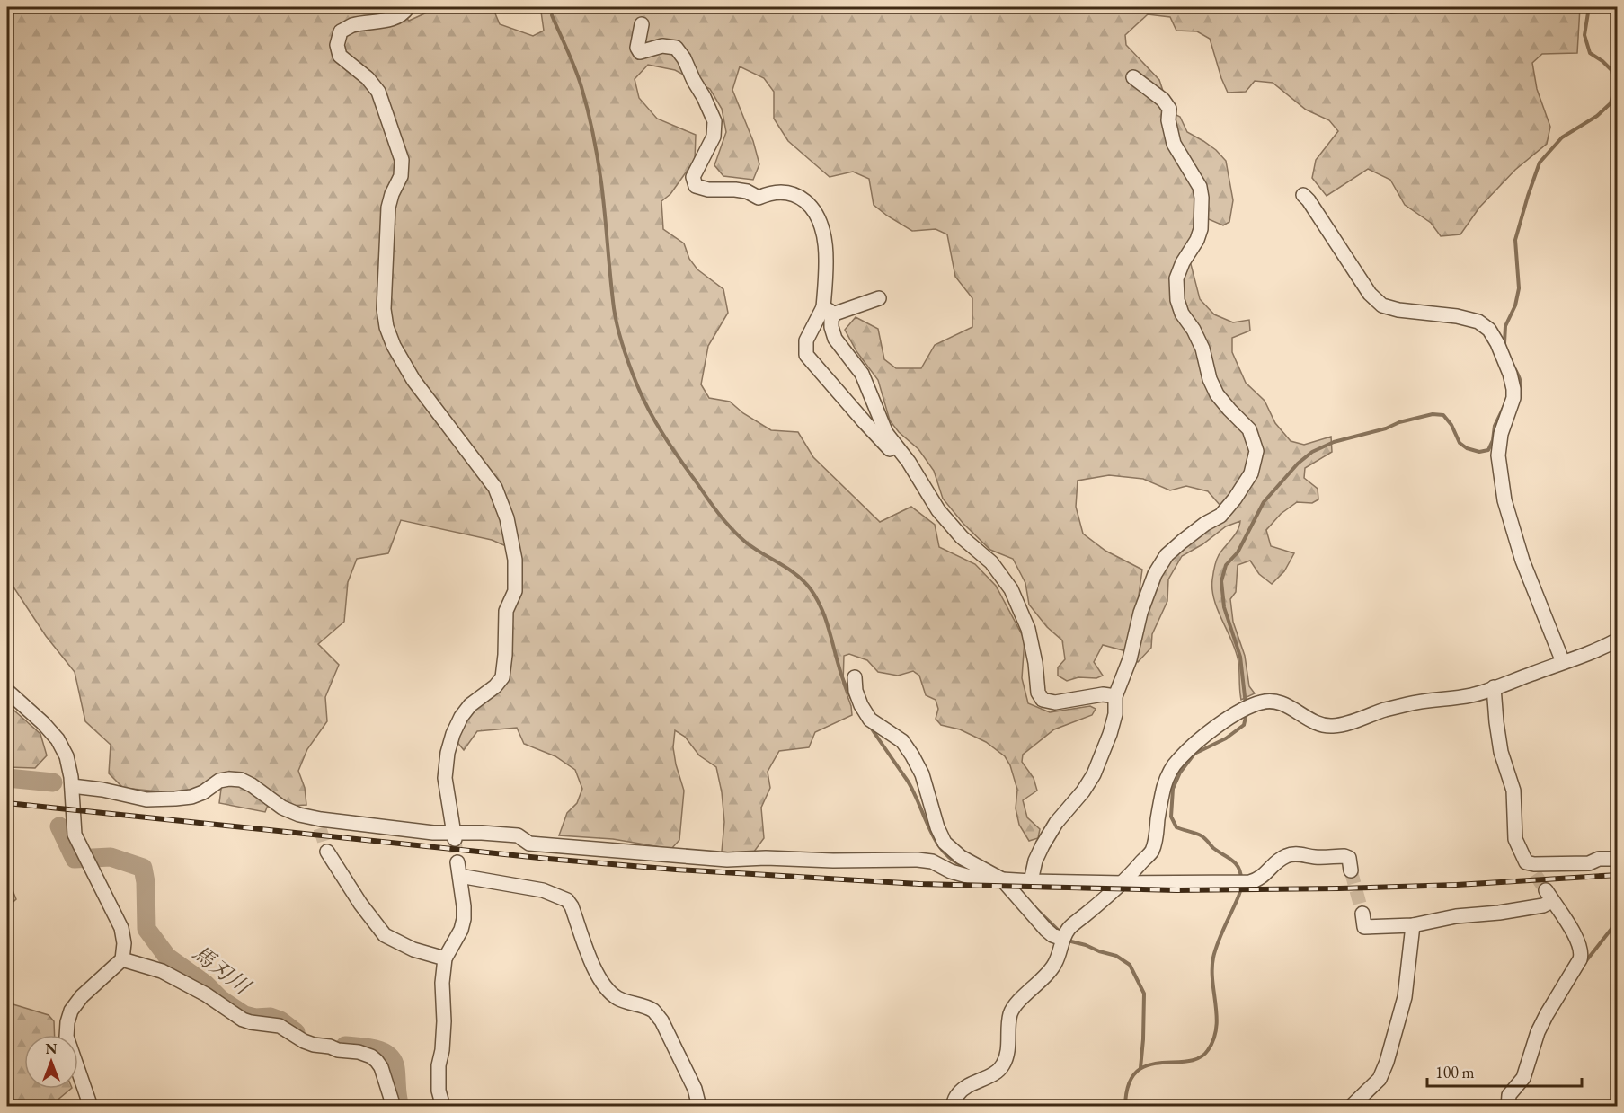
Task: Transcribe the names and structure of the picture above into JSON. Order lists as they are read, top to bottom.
{
  "water": ["馬刃川"],
  "scale_bar": "100 m",
  "north": "top"
}
